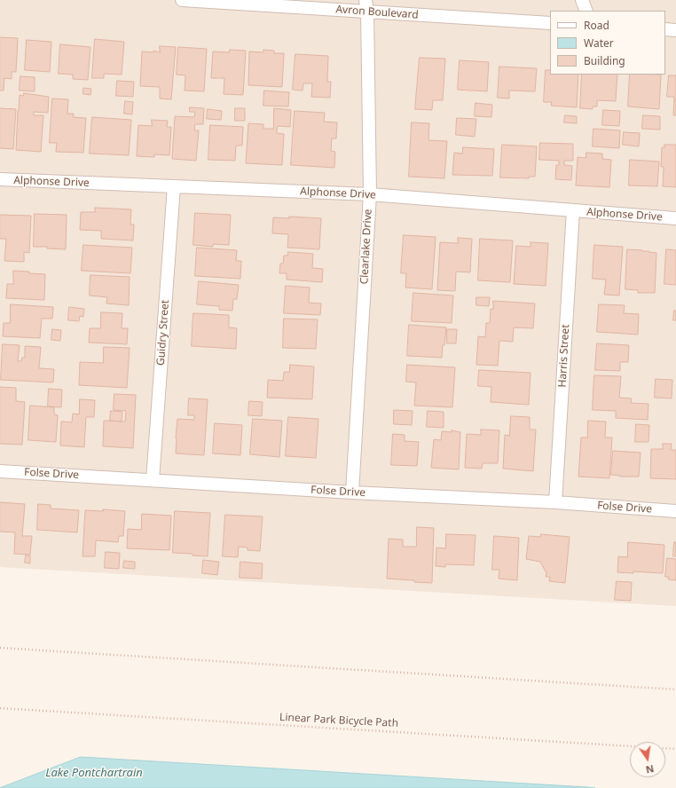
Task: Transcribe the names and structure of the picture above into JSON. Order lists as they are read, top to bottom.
{
  "streets": {
    "street": [
      "Avron Boulevard",
      "Alphonse Drive",
      "Clearlake Drive",
      "Guidry Street",
      "Harris Street",
      "Folse Drive"
    ],
    "path": ["Linear Park Bicycle Path"]
  },
  "crossings": [
    ["Avron Boulevard", "Clearlake Drive"],
    ["Alphonse Drive", "Clearlake Drive"],
    ["Alphonse Drive", "Guidry Street"],
    ["Alphonse Drive", "Harris Street"],
    ["Clearlake Drive", "Folse Drive"],
    ["Guidry Street", "Folse Drive"],
    ["Harris Street", "Folse Drive"]
  ],
  "water": ["Lake Pontchartrain"],
  "legend": ["Road", "Water", "Building"],
  "north": "bottom"
}
